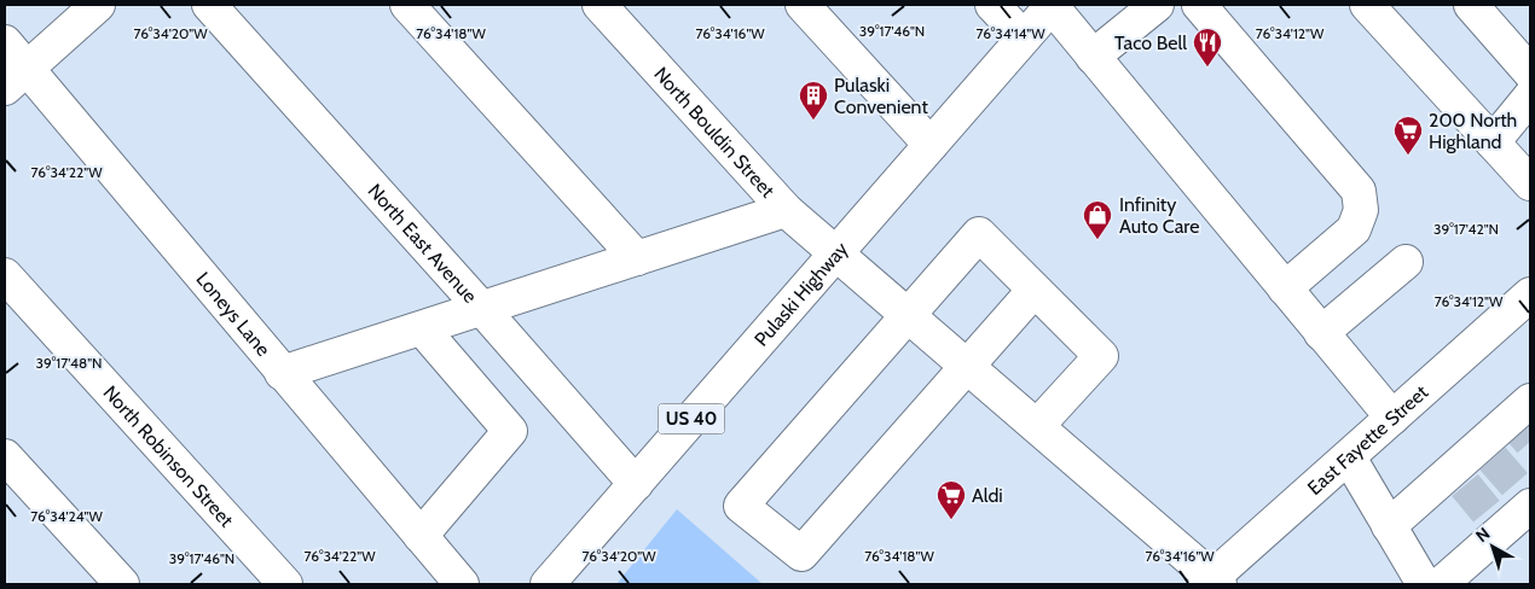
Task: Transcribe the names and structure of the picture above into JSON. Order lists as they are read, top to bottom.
{
  "streets": {
    "street": [
      "North Bouldin Street",
      "North East Avenue",
      "Pulaski Highway",
      "Loneys Lane",
      "US 40",
      "East Fayette Street",
      "North Robinson Street"
    ]
  },
  "crossings": [
    ["North Bouldin Street", "Pulaski Highway"],
    ["North Bouldin Street", "East Fayette Street"],
    ["North East Avenue", "Pulaski Highway"]
  ],
  "places": {
    "restaurant": ["Taco Bell"],
    "building": ["Pulaski Convenient"],
    "supermarket": ["200 North Highland", "Aldi"],
    "shop": ["Infinity Auto Care"]
  },
  "north": "top left",
  "coordinates": [
    "39°17'46\"N",
    "76°34'16\"W",
    "76°34'20\"W",
    "76°34'18\"W",
    "76°34'14\"W",
    "76°34'12\"W",
    "76°34'22\"W",
    "39°17'42\"N",
    "39°17'48\"N",
    "76°34'24\"W"
  ]
}
